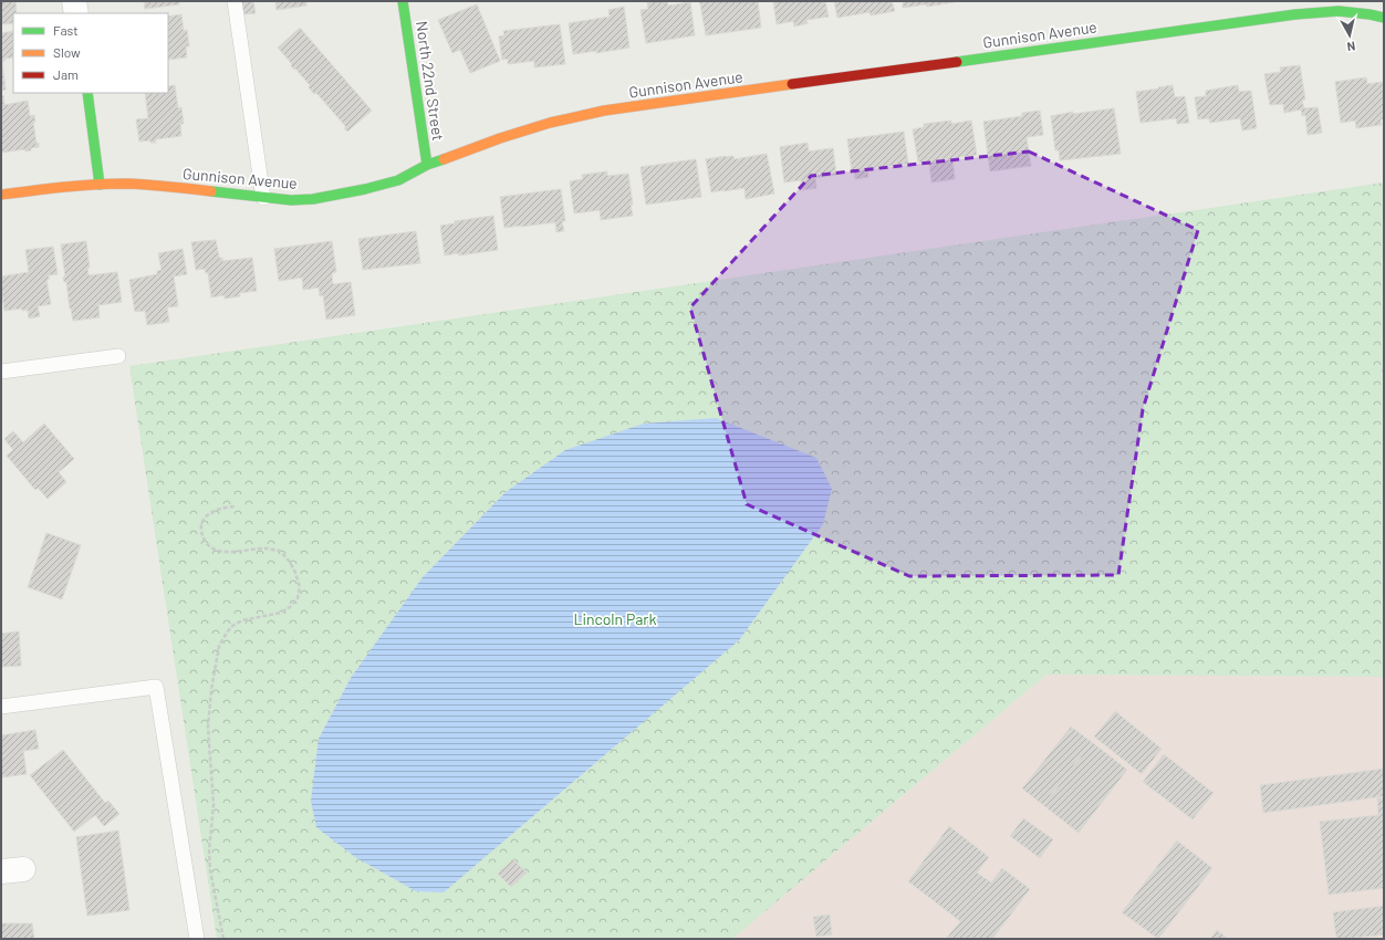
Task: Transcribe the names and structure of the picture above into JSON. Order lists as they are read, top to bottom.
{
  "streets": {
    "street": ["Gunnison Avenue", "North 22nd Street"]
  },
  "crossings": [
    ["Gunnison Avenue", "North 22nd Street"]
  ],
  "parks": ["Lincoln Park"],
  "legend": ["Fast", "Slow", "Jam"],
  "north": "bottom"
}
